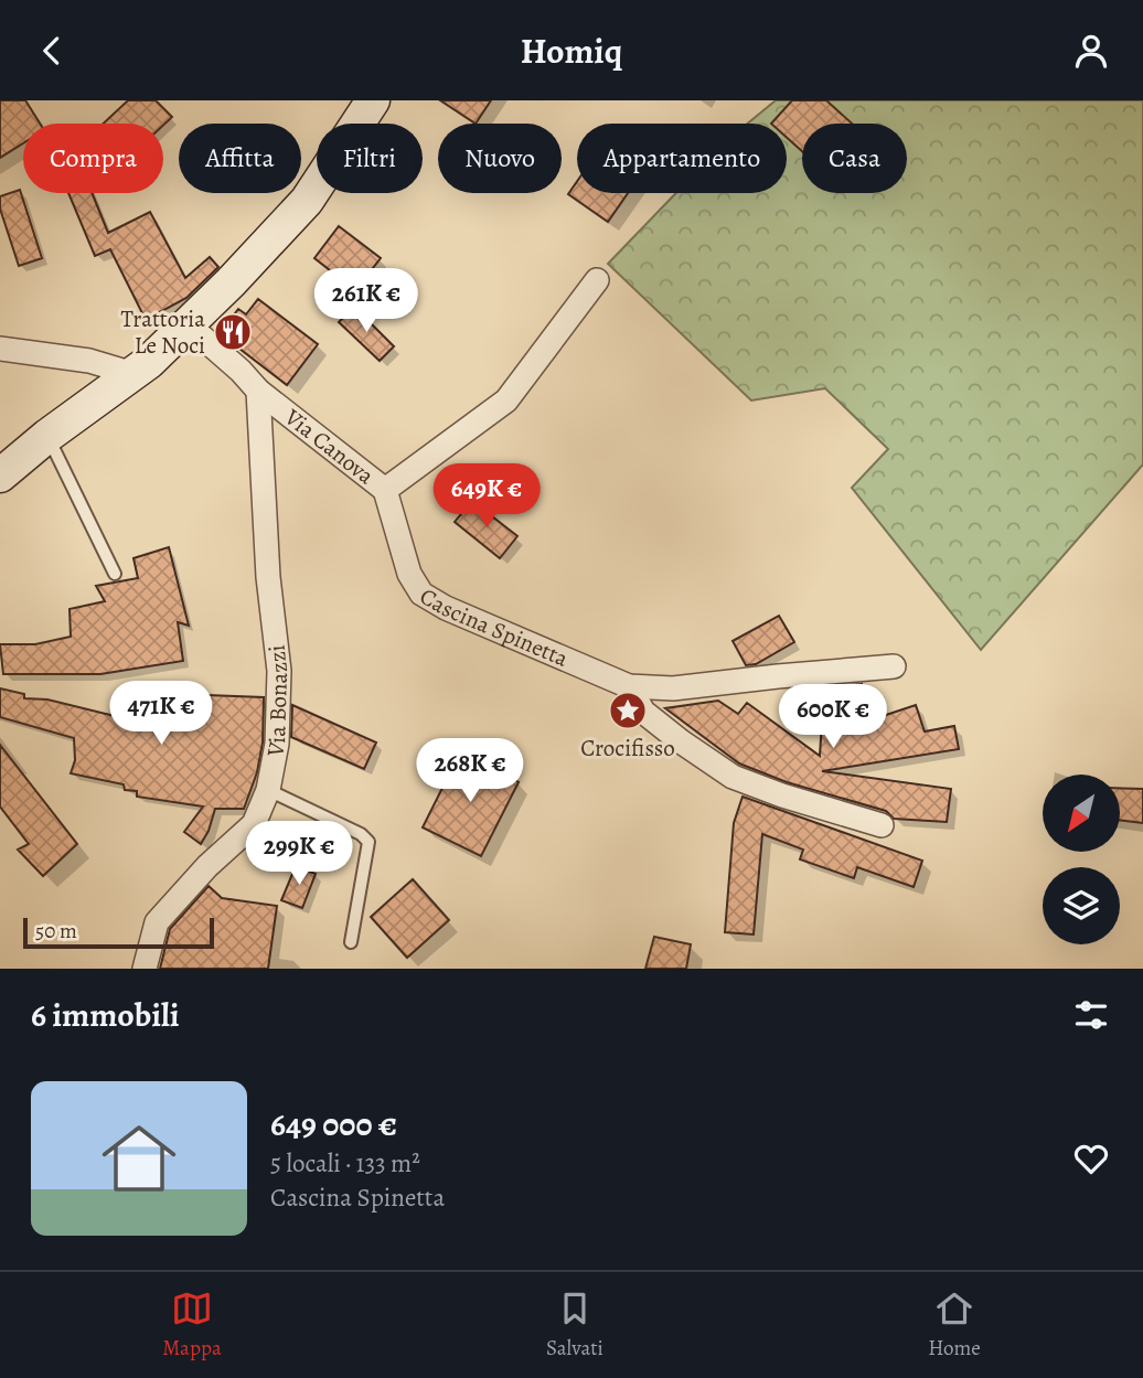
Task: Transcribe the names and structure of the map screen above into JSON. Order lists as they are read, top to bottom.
{
  "streets": {
    "street": ["Via Canova", "Cascina Spinetta", "Via Bonazzi"]
  },
  "crossings": [
    ["Via Canova", "Cascina Spinetta"],
    ["Via Canova", "Via Bonazzi"]
  ],
  "places": {
    "restaurant": ["Trattoria Le Noci"],
    "place": ["Crocifisso"]
  },
  "scale_bar": "50 m",
  "north": "bottom left",
  "page": {
    "header": "Homiq",
    "chip": [
      "Compra",
      "Affitta",
      "Filtri",
      "Nuovo",
      "Appartamento",
      "Casa"
    ],
    "price": [
      "261K €",
      "649K €",
      "471K €",
      "600K €",
      "268K €",
      "299K €"
    ],
    "scale": "50 m",
    "heading": "6 immobili",
    "list": [
      {
        "name": "649 000 €",
        "note": "5 locali · 133 m² · Cascina Spinetta"
      }
    ],
    "tabs": ["Mappa", "Salvati", "Home"]
  }
}
